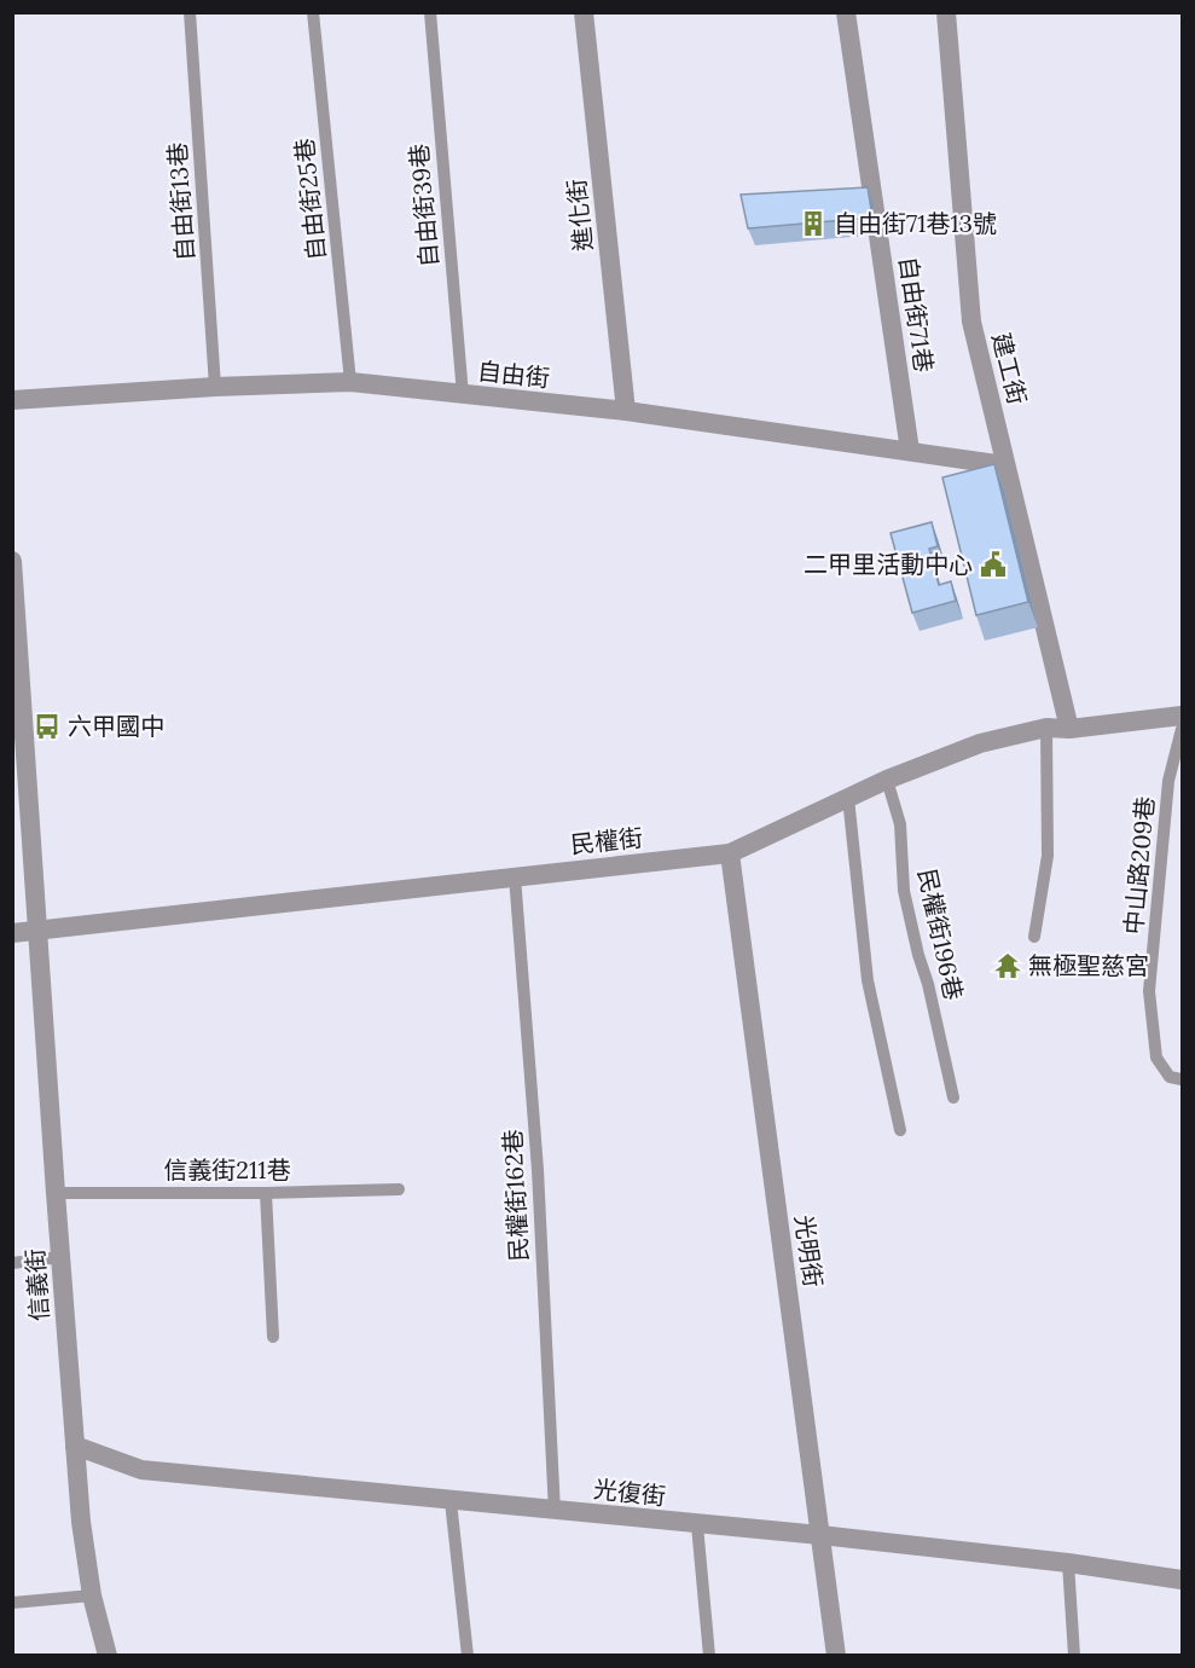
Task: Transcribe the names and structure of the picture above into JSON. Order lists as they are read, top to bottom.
{
  "streets": {
    "street": [
      "進化街",
      "自由街71巷",
      "建工街",
      "自由街",
      "民權街",
      "光明街",
      "信義街",
      "光復街"
    ],
    "lane": [
      "自由街25巷",
      "自由街13巷",
      "自由街39巷",
      "中山路209巷",
      "民權街196巷",
      "信義街211巷",
      "民權街162巷"
    ]
  },
  "crossings": [
    ["自由街25巷", "自由街"],
    ["自由街13巷", "自由街"],
    ["自由街39巷", "自由街"],
    ["進化街", "自由街"],
    ["自由街71巷", "自由街"],
    ["建工街", "自由街"],
    ["建工街", "民權街"],
    ["民權街", "民權街196巷"],
    ["民權街", "民權街162巷"],
    ["民權街", "光明街"],
    ["民權街", "信義街"],
    ["信義街211巷", "信義街"],
    ["民權街162巷", "光復街"],
    ["光明街", "光復街"],
    ["信義街", "光復街"]
  ],
  "places": {
    "building": ["自由街71巷13號"],
    "public building": ["二甲里活動中心"],
    "bus stop": ["六甲國中"],
    "temple": ["無極聖慈宮"]
  }
}
